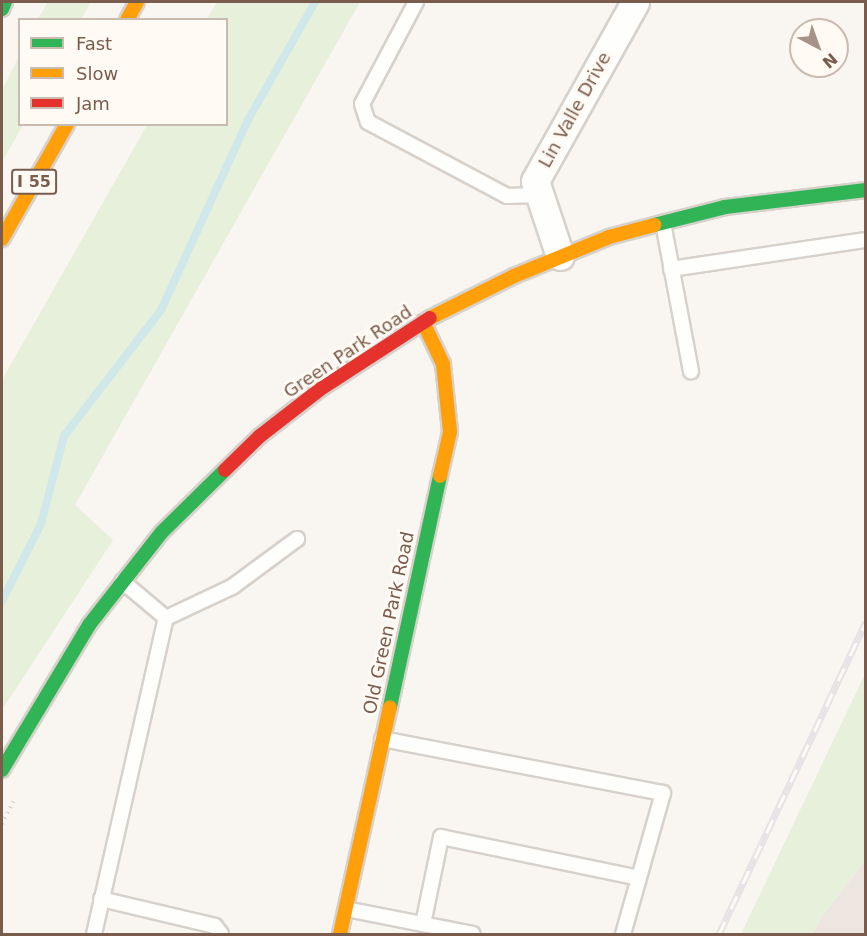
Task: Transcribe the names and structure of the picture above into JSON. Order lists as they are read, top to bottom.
{
  "streets": {
    "main road": ["I 55", "Green Park Road", "Old Green Park Road"],
    "street": ["Lin Valle Drive"]
  },
  "crossings": [
    ["Lin Valle Drive", "Green Park Road"],
    ["Green Park Road", "Old Green Park Road"]
  ],
  "legend": ["Fast", "Slow", "Jam"],
  "north": "bottom right"
}
